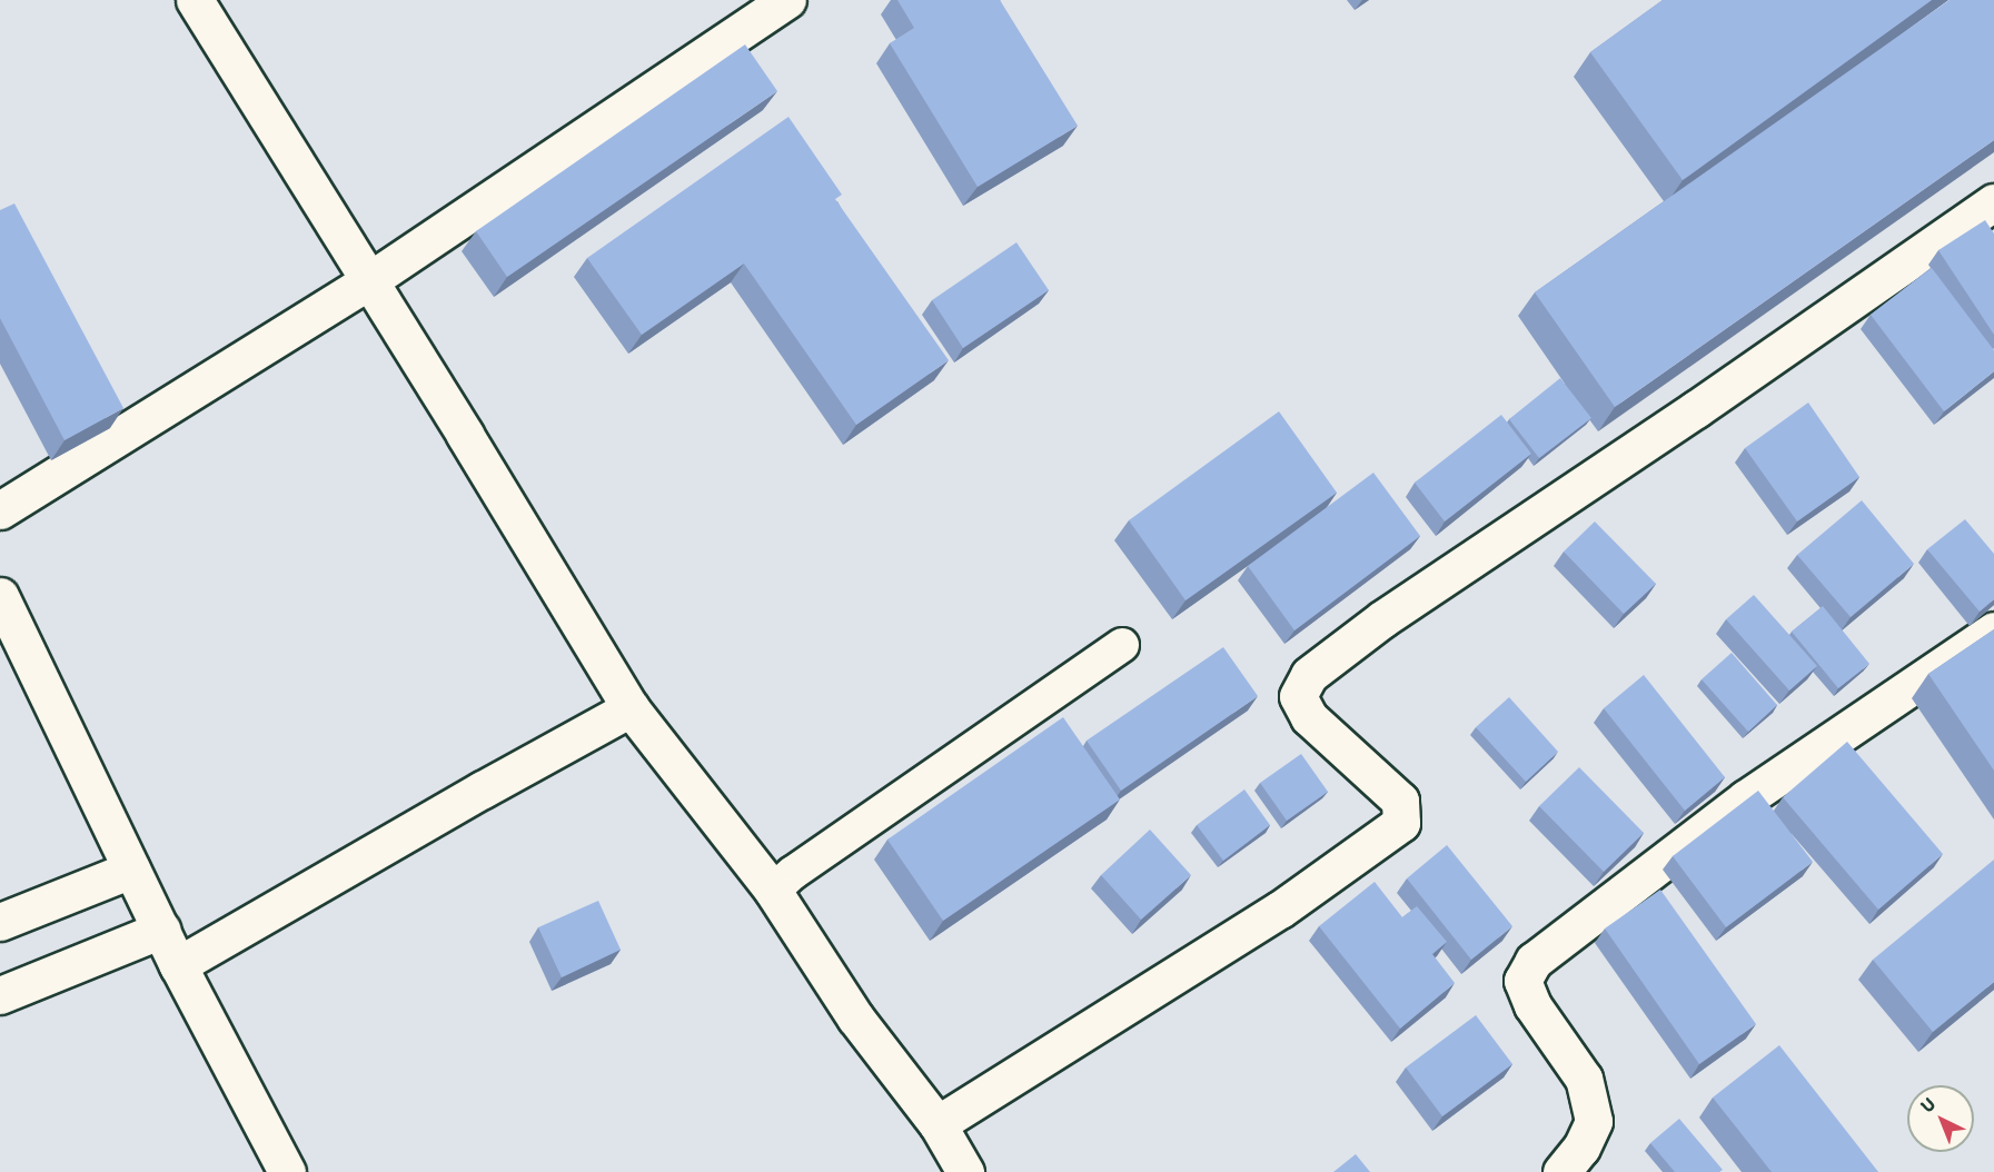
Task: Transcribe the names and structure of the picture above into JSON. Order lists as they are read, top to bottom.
{
  "north": "top left"
}
